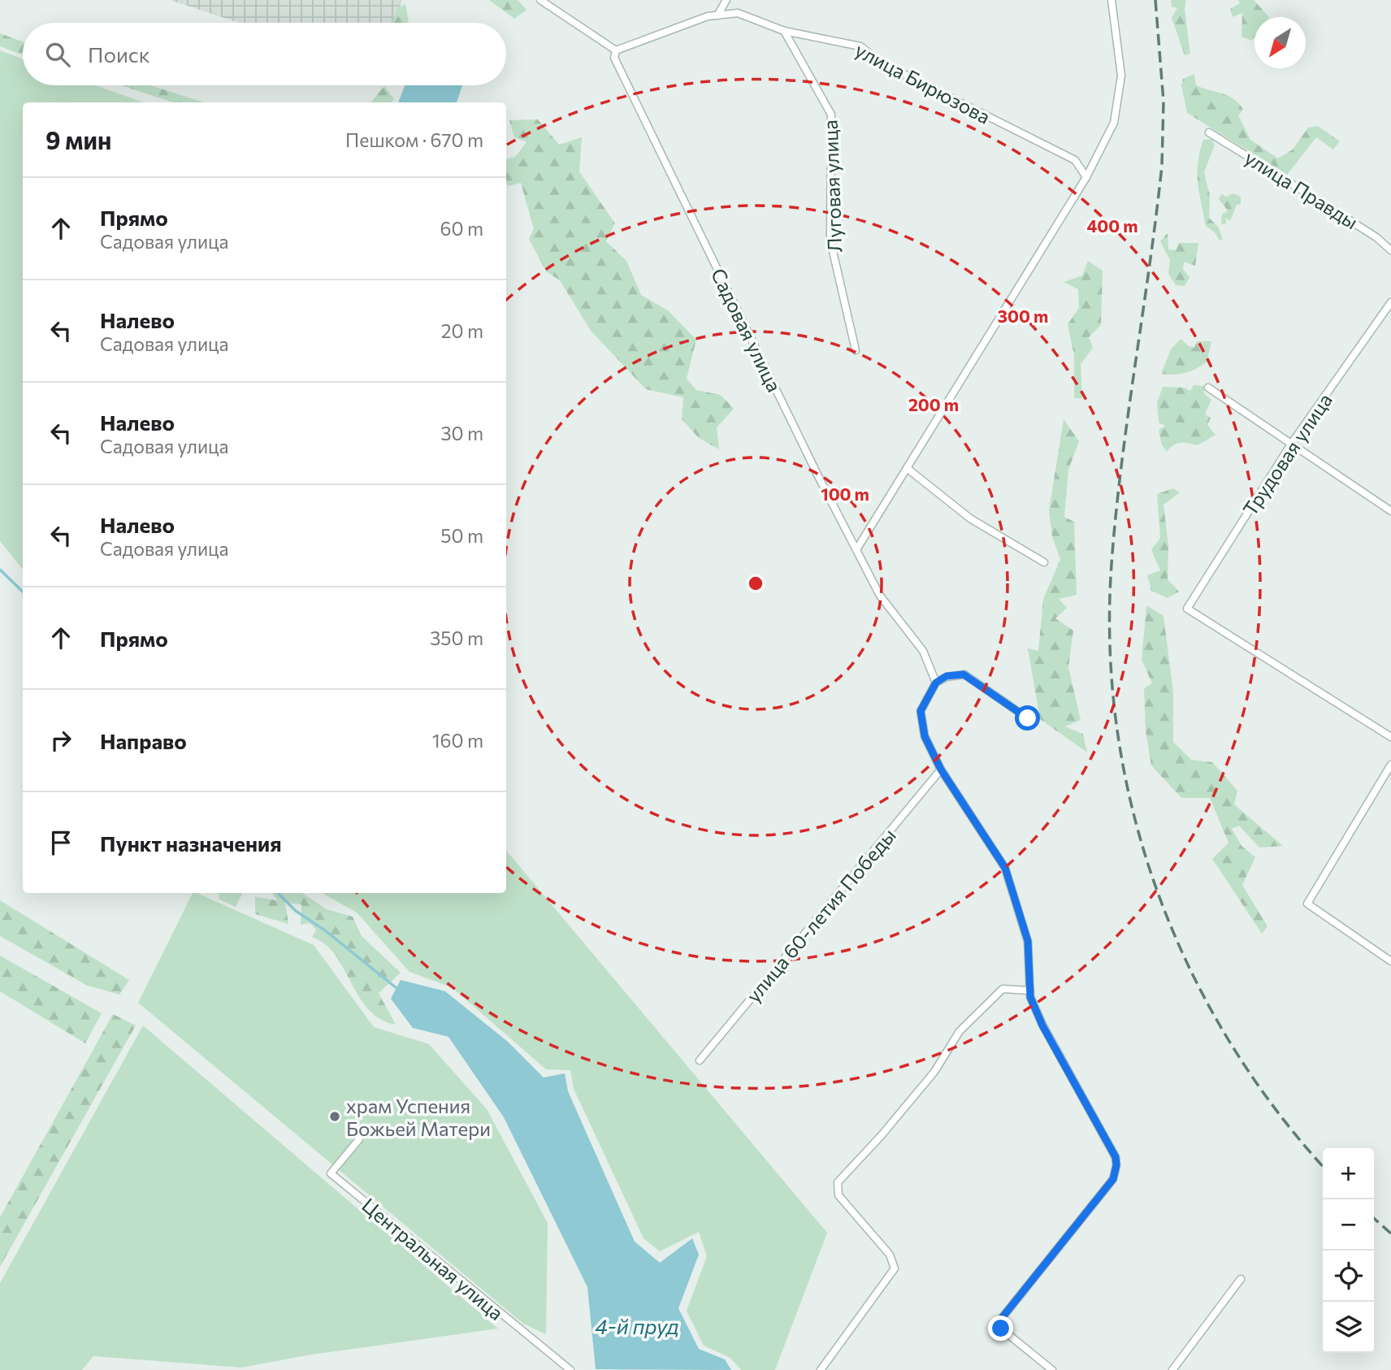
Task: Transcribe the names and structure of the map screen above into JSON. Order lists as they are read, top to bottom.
{
  "streets": {
    "street": [
      "улица Бирюзова",
      "Луговая улица",
      "улица Правды",
      "Садовая улица",
      "Трудовая улица",
      "улица 60-летия Победы",
      "Центральная улица"
    ]
  },
  "crossings": [
    ["улица Бирюзова", "Луговая улица"],
    ["улица Бирюзова", "Садовая улица"]
  ],
  "water": ["4-й пруд"],
  "places": ["храм Успения Божьей Матери"],
  "north": "bottom left",
  "page": {
    "search": "Поиск",
    "heading": ["9 мин", "Пешком · 670 m"],
    "list": [
      ["Прямо", "Садовая улица", "60 m"],
      ["Налево", "Садовая улица", "20 m"],
      ["Налево", "Садовая улица", "30 m"],
      ["Налево", "Садовая улица", "50 m"],
      ["Прямо", "350 m"],
      ["Направо", "160 m"],
      "Пункт назначения"
    ],
    "map_buttons": ["+", "−"]
  },
  "rings": [
    "400 m",
    "300 m",
    "200 m",
    "100 m"
  ]
}
